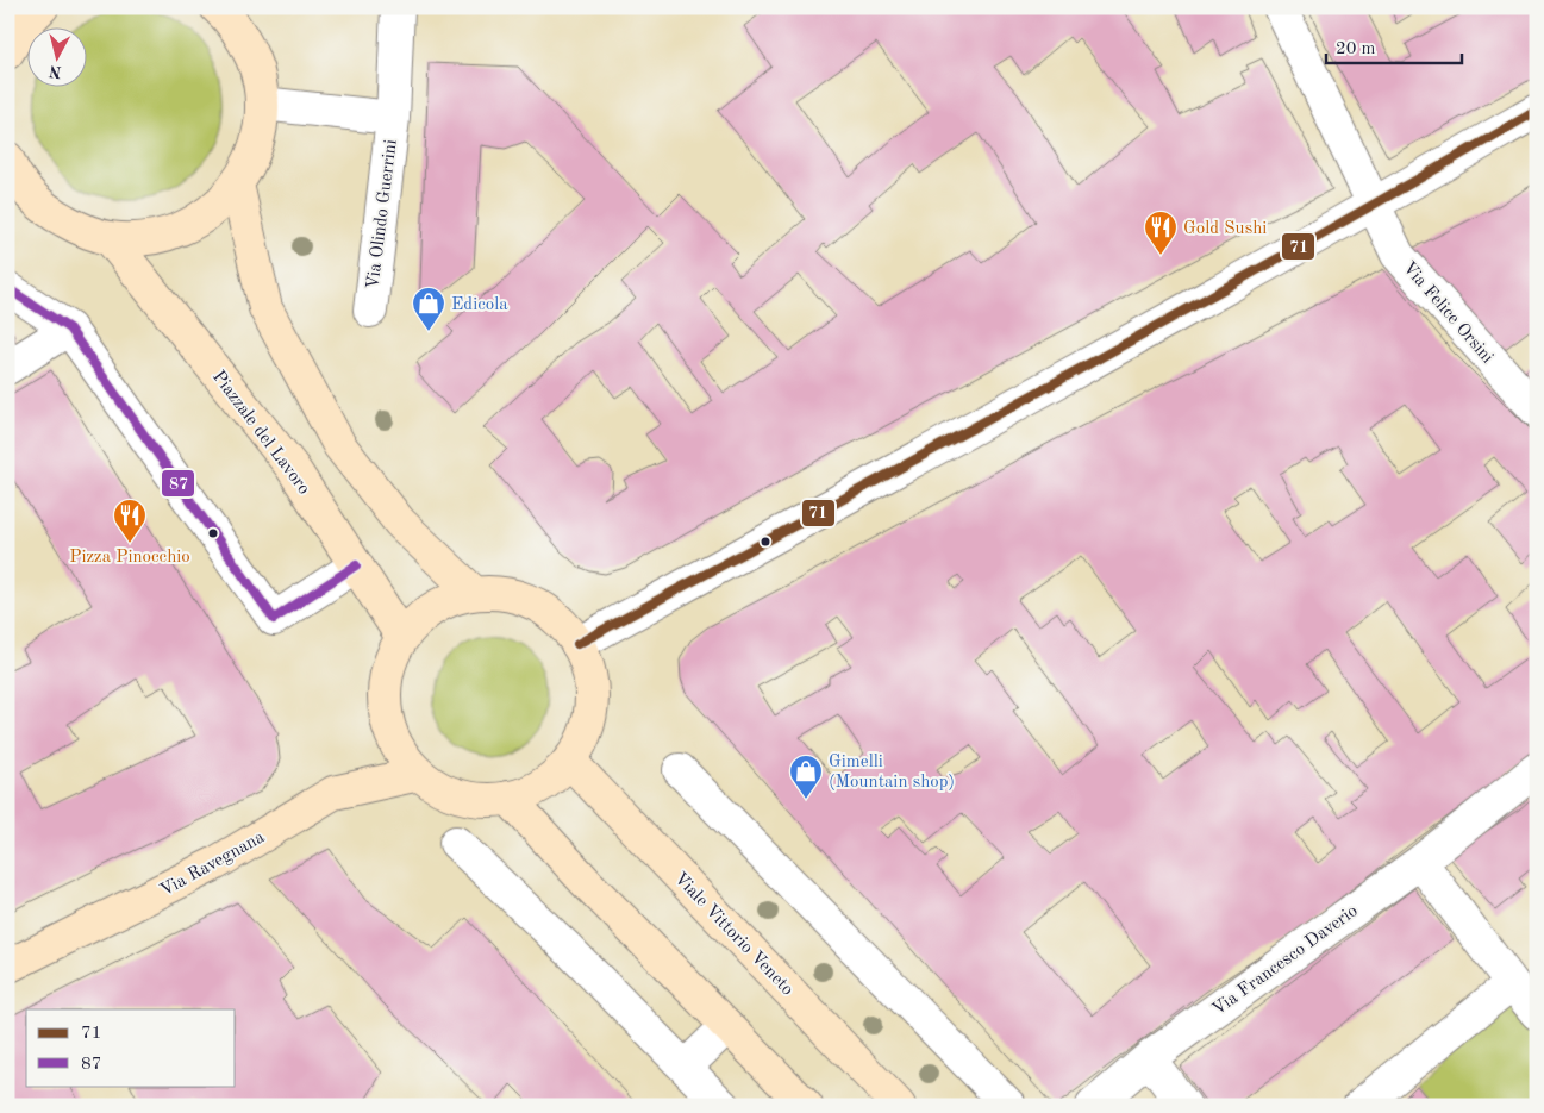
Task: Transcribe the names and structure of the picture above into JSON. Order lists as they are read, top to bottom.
{
  "streets": {
    "main road": ["Piazzale del Lavoro", "Via Ravegnana", "Viale Vittorio Veneto"],
    "street": ["Via Olindo Guerrini", "Via Felice Orsini", "Via Francesco Daverio"]
  },
  "crossings": [
    ["Piazzale del Lavoro", "Via Ravegnana"],
    ["Piazzale del Lavoro", "Viale Vittorio Veneto"],
    ["Via Ravegnana", "Viale Vittorio Veneto"]
  ],
  "places": {
    "restaurant": ["Gold Sushi", "Pizza Pinocchio"],
    "shop": ["Edicola", "Gimelli (Mountain shop)"]
  },
  "lines": ["transit line 71", "transit line 87"],
  "legend": ["71", "87"],
  "scale_bar": "20 m",
  "north": "bottom"
}
